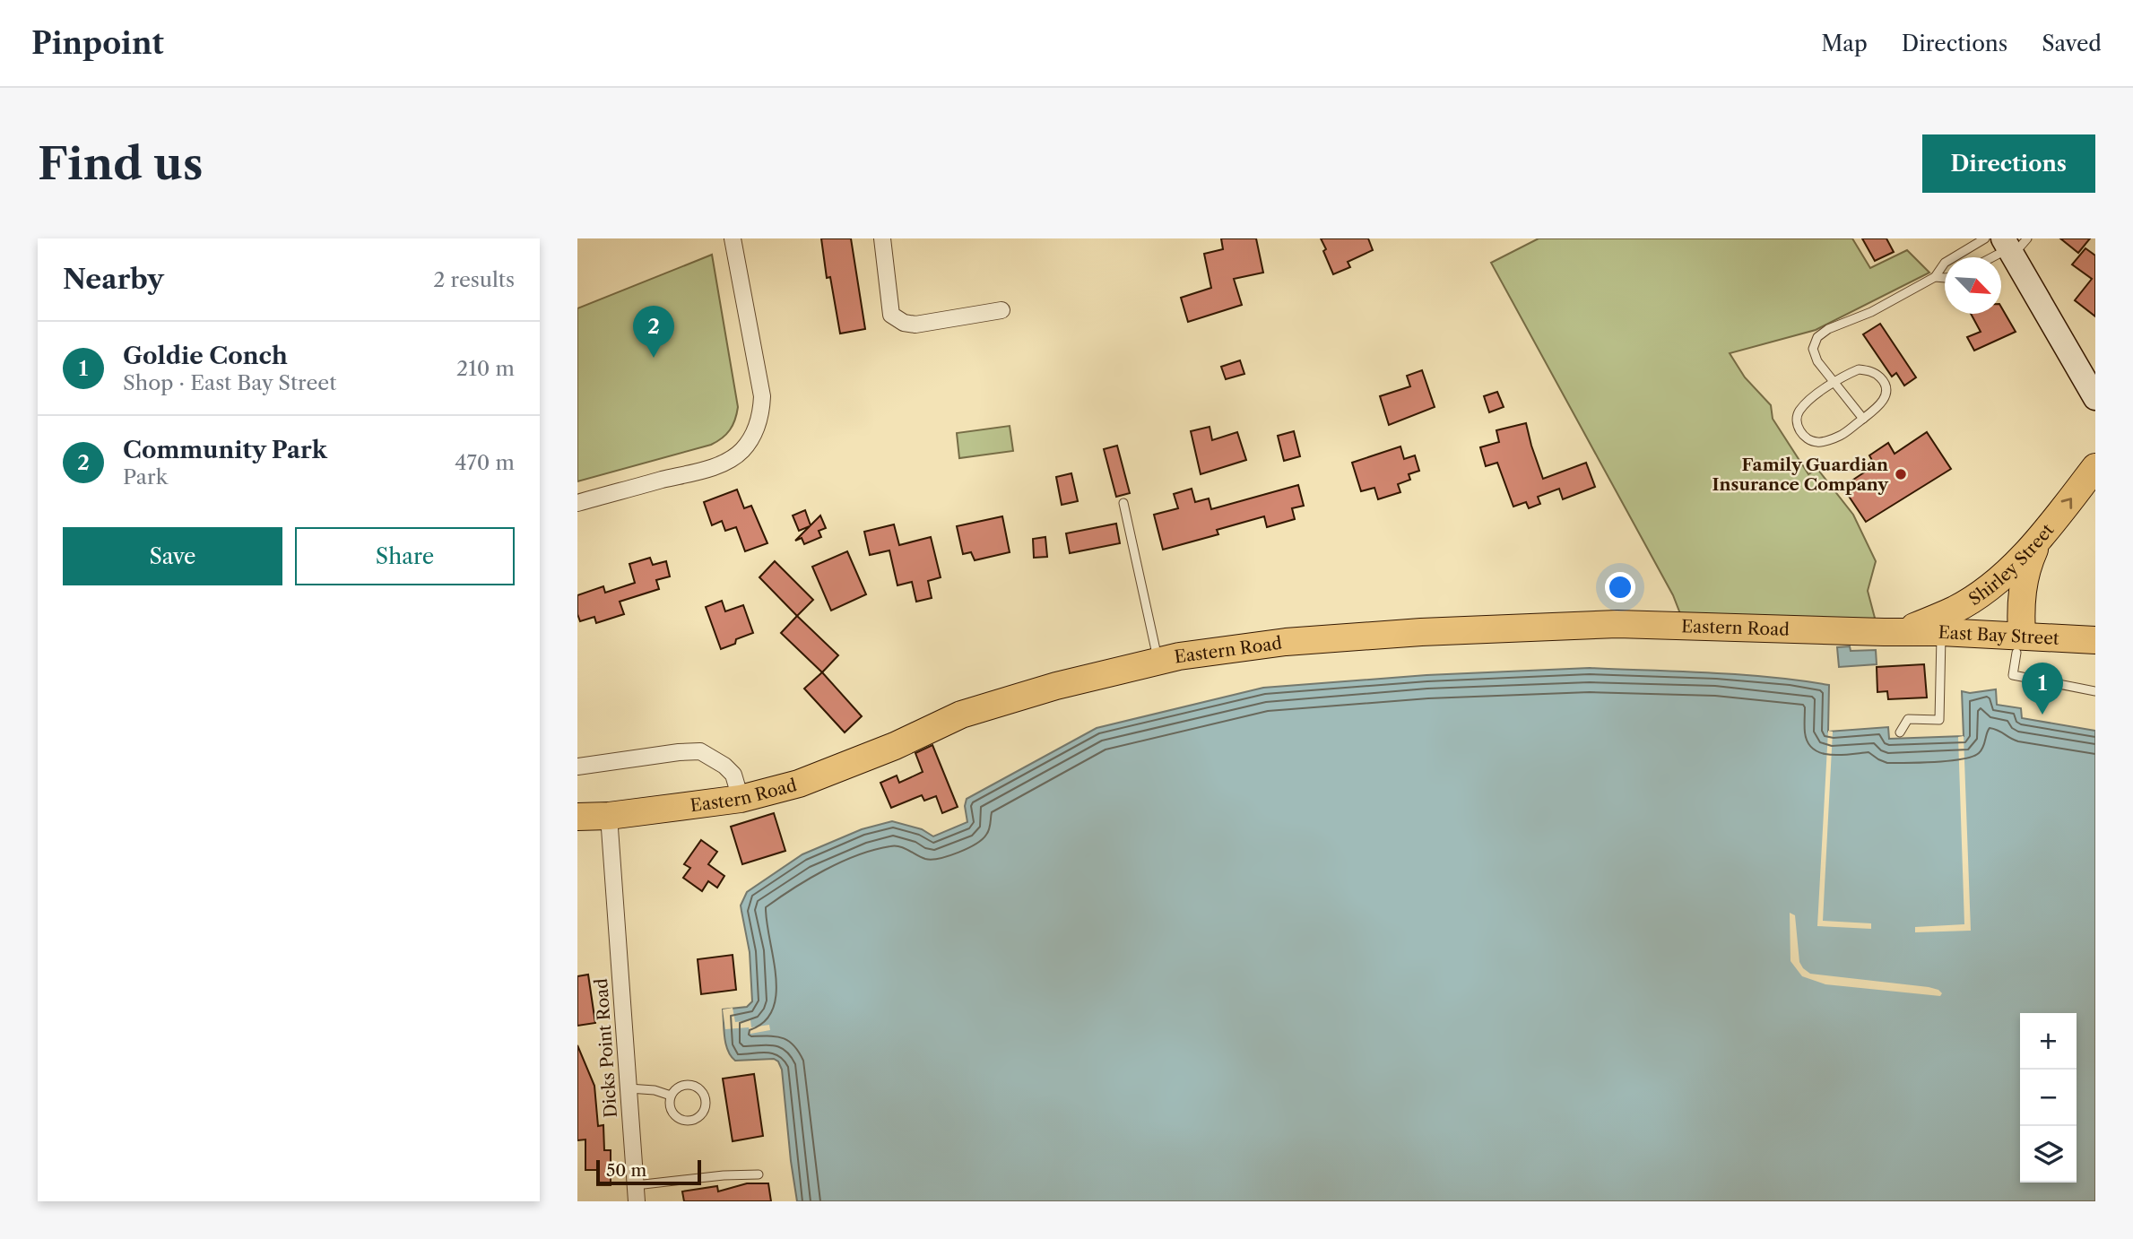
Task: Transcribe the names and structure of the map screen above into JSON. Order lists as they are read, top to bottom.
{
  "streets": {
    "highway": ["Shirley Street", "Eastern Road", "East Bay Street"],
    "street": ["Dicks Point Road"]
  },
  "crossings": [
    ["Shirley Street", "Eastern Road"],
    ["Shirley Street", "East Bay Street"],
    ["Eastern Road", "East Bay Street"],
    ["Eastern Road", "Dicks Point Road"]
  ],
  "one_way": ["Shirley Street"],
  "places": ["Family Guardian Insurance Company"],
  "scale_bar": "50 m",
  "north": "bottom right",
  "page": {
    "header": "Pinpoint",
    "nav": ["Map", "Directions", "Saved"],
    "buttons": [
      "Directions",
      ["Save", "Share"]
    ],
    "title": "Find us",
    "heading": ["Nearby", "2 results"],
    "pins": ["2", "1"],
    "list": [
      {
        "mark": "1",
        "name": "Goldie Conch",
        "note": "Shop · East Bay Street",
        "value": "210 m"
      },
      {
        "mark": "2",
        "name": "Community Park",
        "note": "Park",
        "value": "470 m"
      }
    ],
    "map_buttons": ["+", "−"],
    "scale": "50 m"
  }
}
